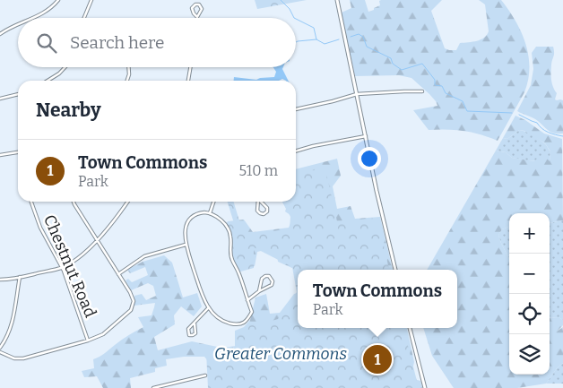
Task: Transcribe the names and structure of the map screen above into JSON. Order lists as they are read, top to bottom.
{
  "streets": {
    "street": ["Chestnut Road"]
  },
  "parks": ["Greater Commons"],
  "page": {
    "search": "Search here",
    "heading": "Nearby",
    "list": [
      {
        "mark": "1",
        "name": "Town Commons",
        "note": "Park",
        "value": "510 m"
      }
    ],
    "map_buttons": ["+", "−"],
    "popup": ["Town Commons", "Park"],
    "pins": "1"
  }
}
